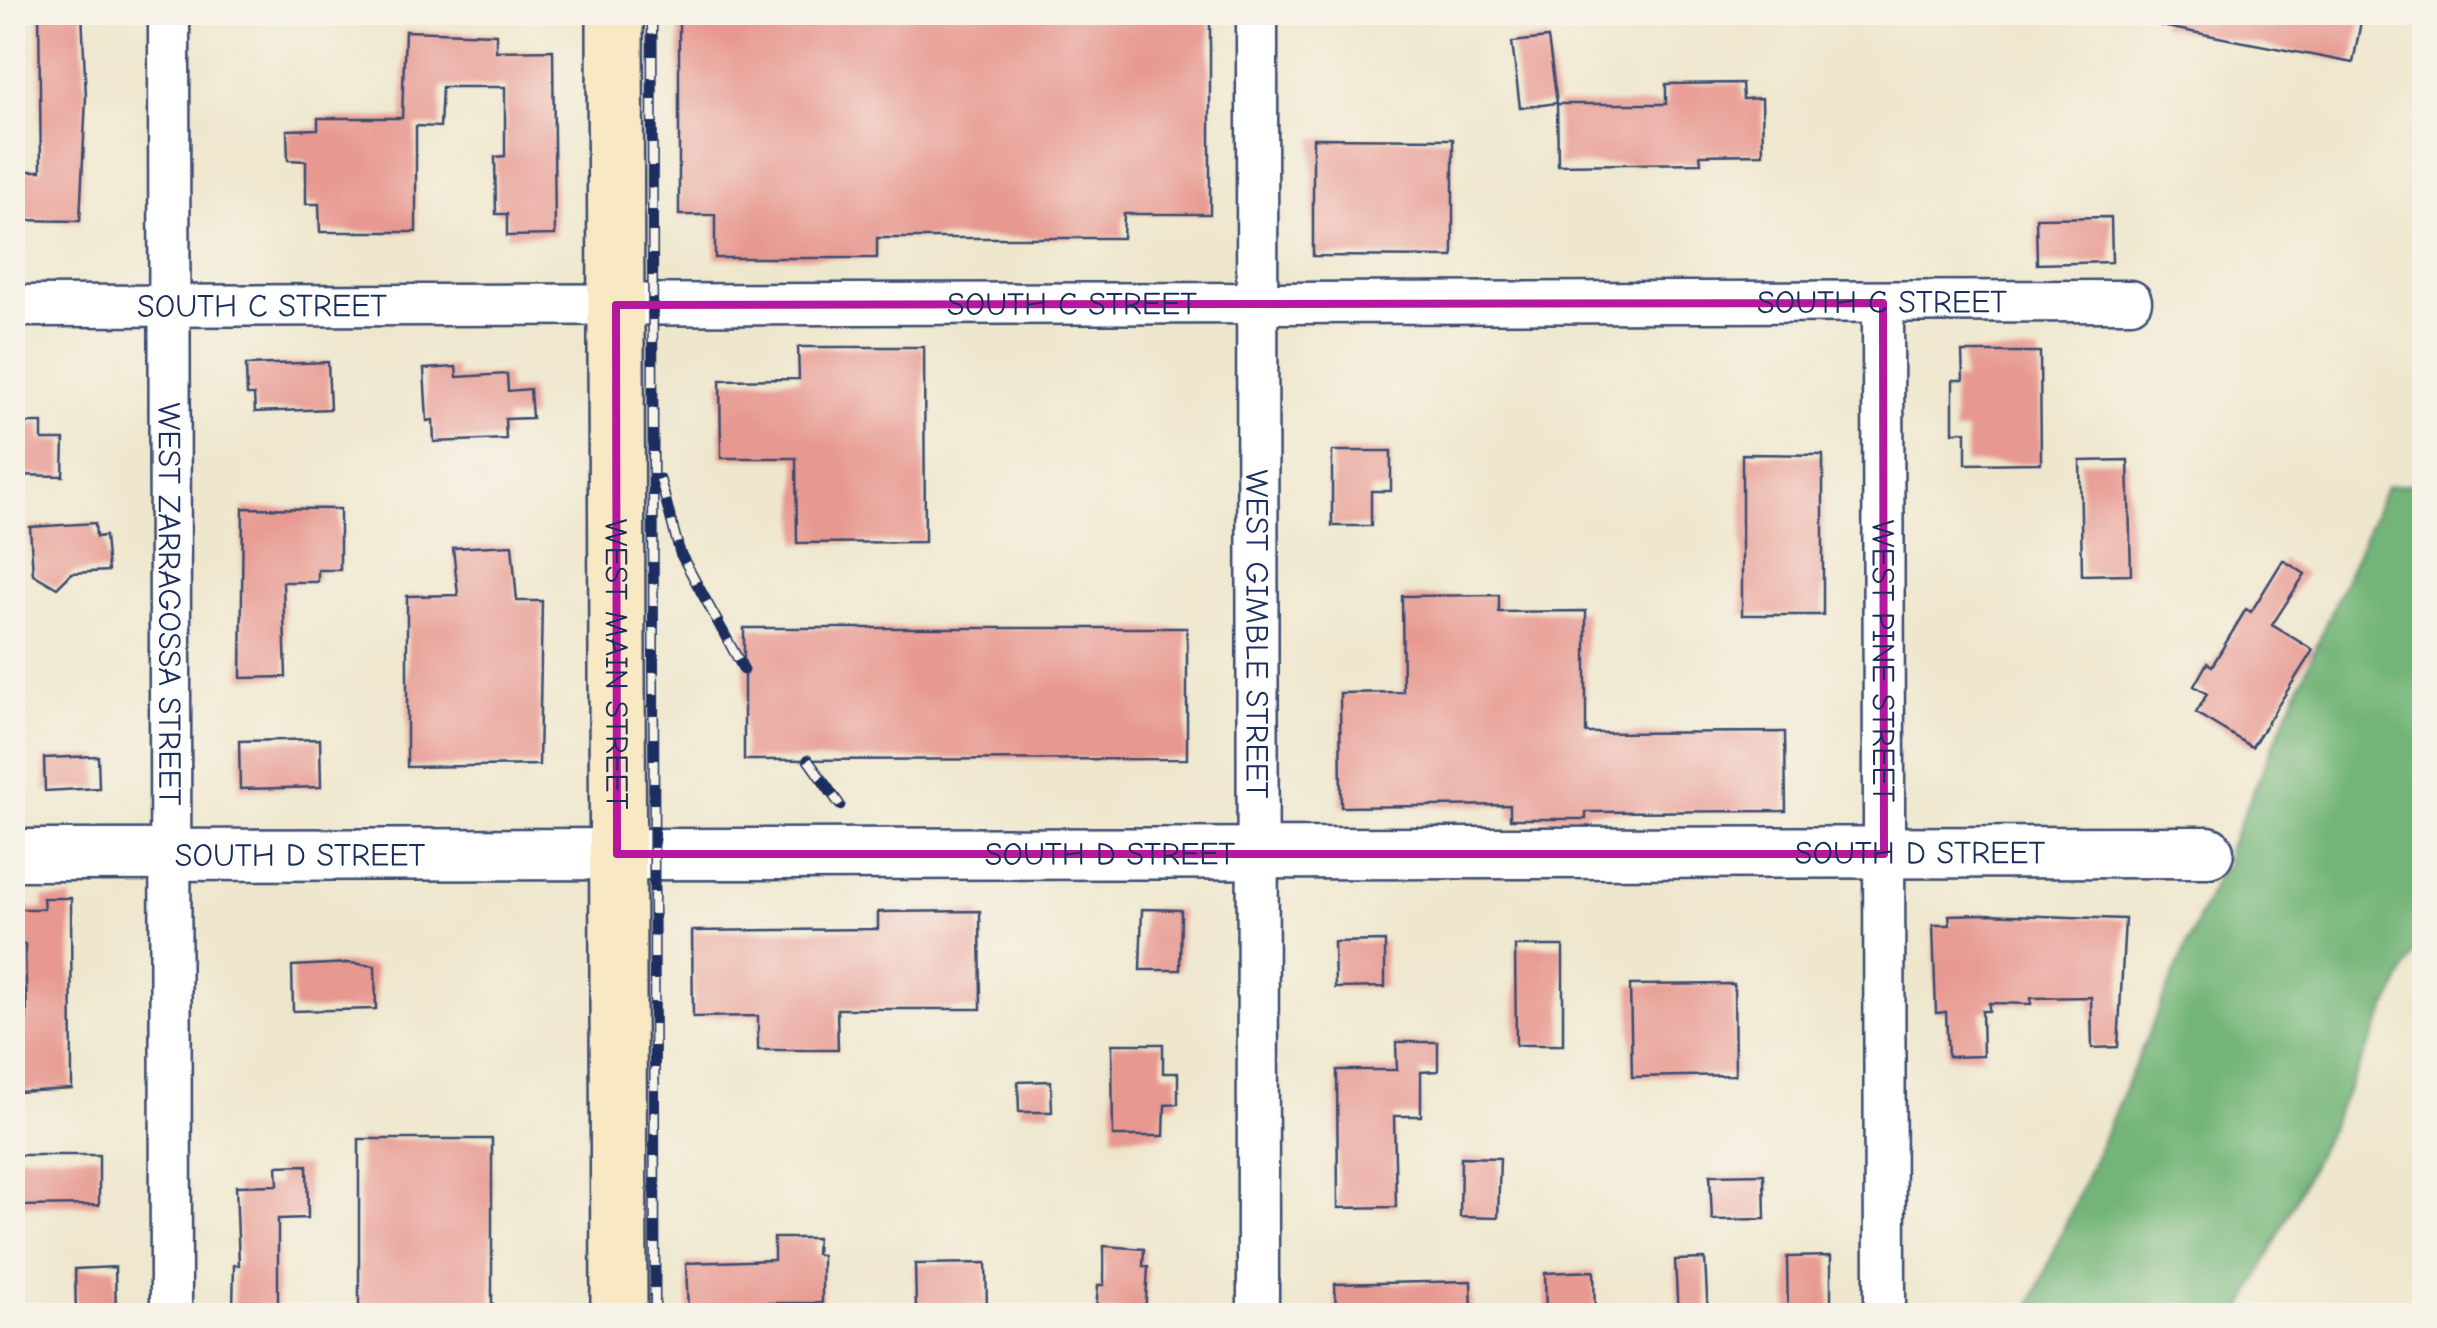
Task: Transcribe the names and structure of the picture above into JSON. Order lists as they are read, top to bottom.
{
  "streets": {
    "main road": ["WEST MAIN STREET"],
    "street": [
      "SOUTH C STREET",
      "WEST ZARRAGOSSA STREET",
      "WEST GIMBLE STREET",
      "WEST PINE STREET",
      "SOUTH D STREET"
    ]
  },
  "crossings": [
    ["SOUTH C STREET", "WEST ZARRAGOSSA STREET"],
    ["SOUTH C STREET", "WEST GIMBLE STREET"],
    ["SOUTH C STREET", "WEST PINE STREET"],
    ["SOUTH C STREET", "WEST MAIN STREET"],
    ["WEST ZARRAGOSSA STREET", "SOUTH D STREET"],
    ["WEST GIMBLE STREET", "SOUTH D STREET"],
    ["WEST PINE STREET", "SOUTH D STREET"],
    ["WEST MAIN STREET", "SOUTH D STREET"]
  ]
}
